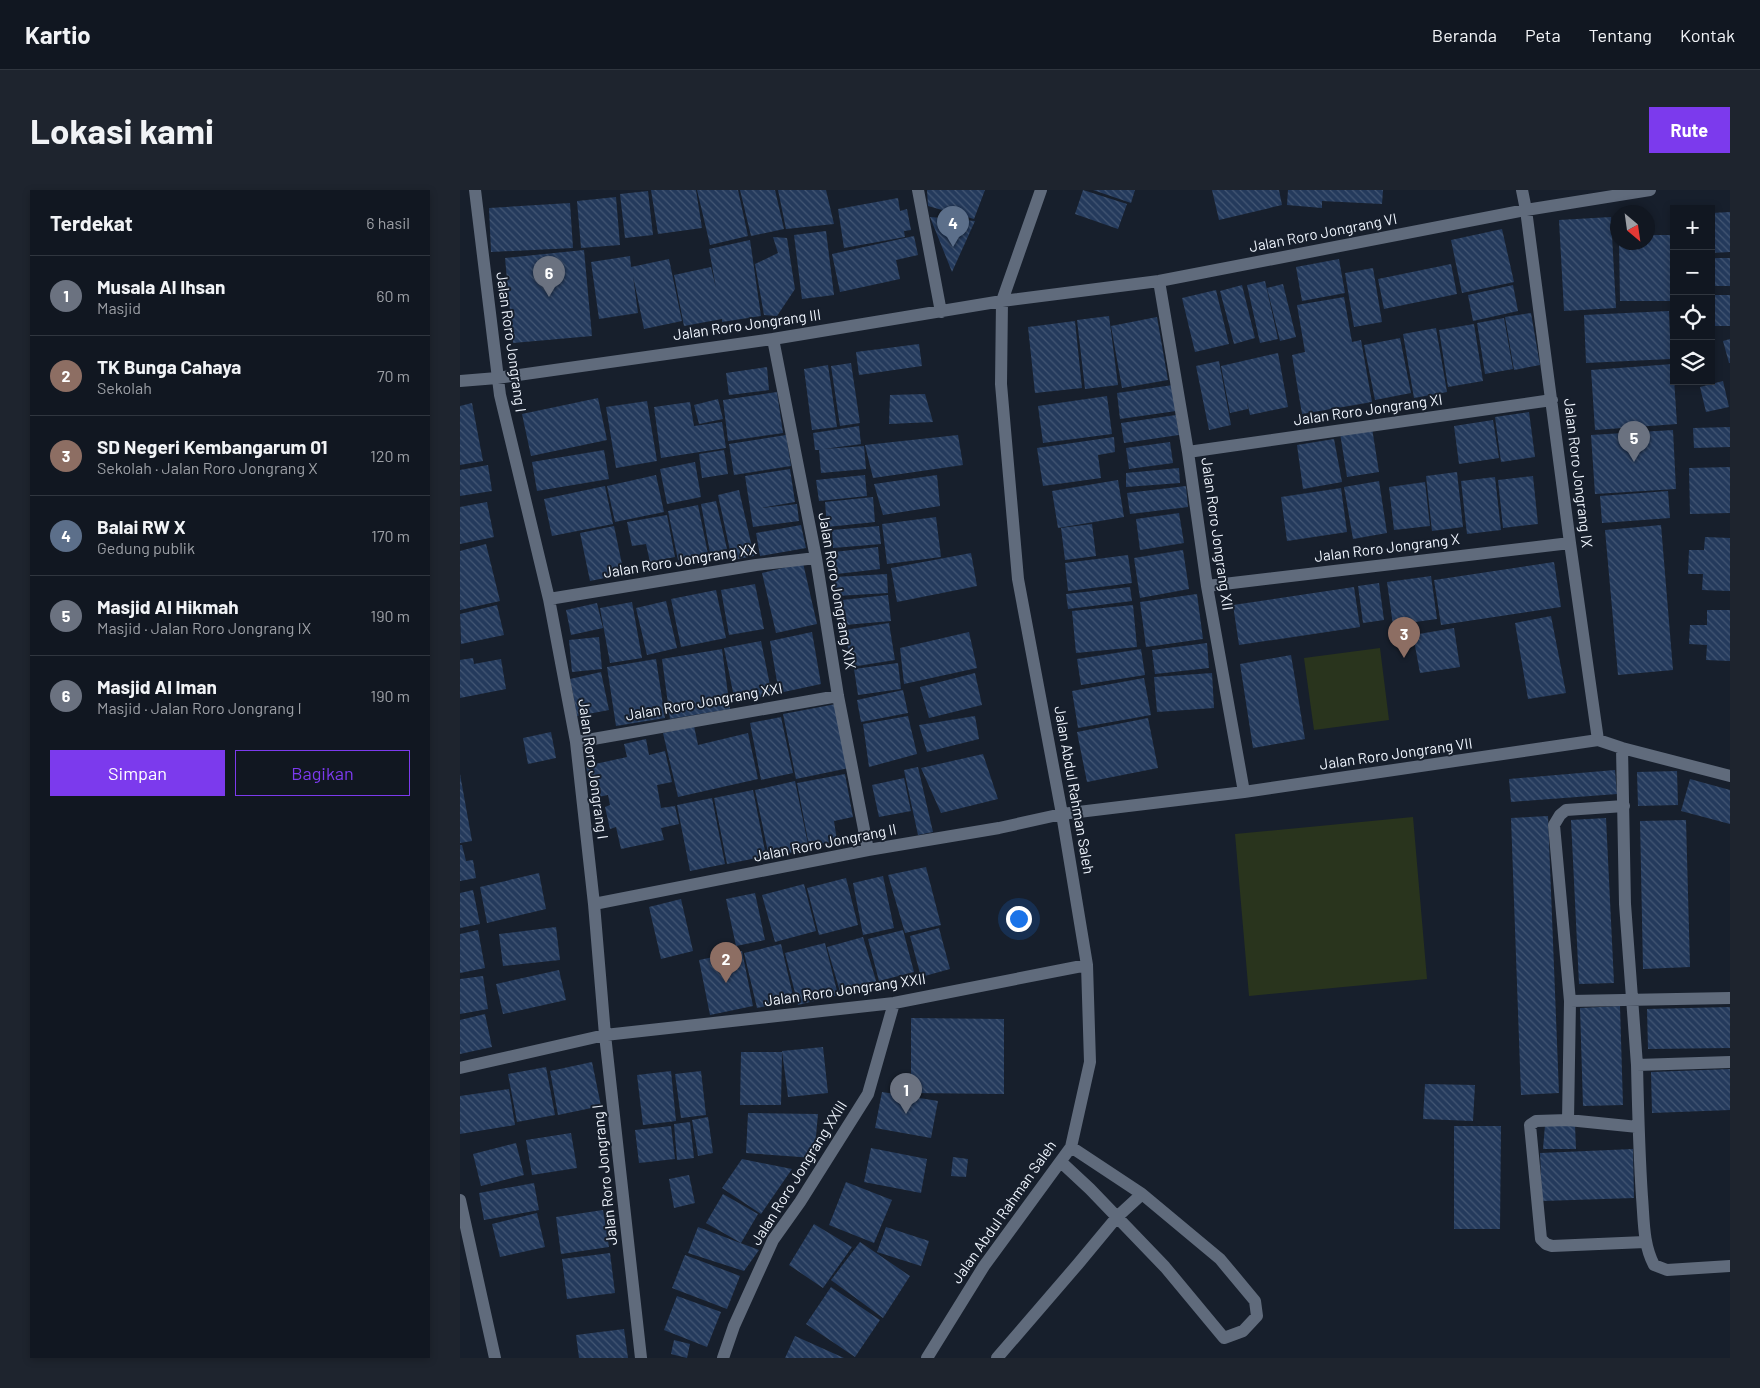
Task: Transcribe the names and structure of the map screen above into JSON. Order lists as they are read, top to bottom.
{
  "streets": {
    "street": [
      "Jalan Roro Jongrang VI",
      "Jalan Roro Jongrang III",
      "Jalan Roro Jongrang I",
      "Jalan Roro Jongrang XI",
      "Jalan Roro Jongrang IX",
      "Jalan Roro Jongrang XII",
      "Jalan Roro Jongrang X",
      "Jalan Roro Jongrang XX",
      "Jalan Roro Jongrang XIX",
      "Jalan Roro Jongrang XXI",
      "Jalan Roro Jongrang VII",
      "Jalan Abdul Rahman Saleh",
      "Jalan Roro Jongrang II",
      "Jalan Roro Jongrang XXII",
      "Jalan Roro Jongrang XXIII"
    ]
  },
  "crossings": [
    ["Jalan Roro Jongrang VI", "Jalan Roro Jongrang III"],
    ["Jalan Roro Jongrang VI", "Jalan Roro Jongrang IX"],
    ["Jalan Roro Jongrang VI", "Jalan Roro Jongrang XII"],
    ["Jalan Roro Jongrang VI", "Jalan Abdul Rahman Saleh"],
    ["Jalan Roro Jongrang III", "Jalan Roro Jongrang I"],
    ["Jalan Roro Jongrang III", "Jalan Roro Jongrang XIX"],
    ["Jalan Roro Jongrang III", "Jalan Abdul Rahman Saleh"],
    ["Jalan Roro Jongrang I", "Jalan Roro Jongrang XX"],
    ["Jalan Roro Jongrang I", "Jalan Roro Jongrang XXI"],
    ["Jalan Roro Jongrang I", "Jalan Roro Jongrang II"],
    ["Jalan Roro Jongrang I", "Jalan Roro Jongrang XXII"],
    ["Jalan Roro Jongrang XI", "Jalan Roro Jongrang IX"],
    ["Jalan Roro Jongrang XI", "Jalan Roro Jongrang XII"],
    ["Jalan Roro Jongrang IX", "Jalan Roro Jongrang X"],
    ["Jalan Roro Jongrang IX", "Jalan Roro Jongrang VII"],
    ["Jalan Roro Jongrang XII", "Jalan Roro Jongrang X"],
    ["Jalan Roro Jongrang XII", "Jalan Roro Jongrang VII"],
    ["Jalan Roro Jongrang XX", "Jalan Roro Jongrang XIX"],
    ["Jalan Roro Jongrang XIX", "Jalan Roro Jongrang XXI"],
    ["Jalan Roro Jongrang XIX", "Jalan Roro Jongrang II"],
    ["Jalan Roro Jongrang VII", "Jalan Abdul Rahman Saleh"],
    ["Jalan Roro Jongrang VII", "Jalan Roro Jongrang II"],
    ["Jalan Abdul Rahman Saleh", "Jalan Roro Jongrang II"],
    ["Jalan Abdul Rahman Saleh", "Jalan Roro Jongrang XXII"],
    ["Jalan Roro Jongrang XXII", "Jalan Roro Jongrang XXIII"]
  ],
  "north": "bottom right",
  "page": {
    "header": "Kartio",
    "nav": [
      "Beranda",
      "Peta",
      "Tentang",
      "Kontak"
    ],
    "buttons": [
      "Rute",
      ["Simpan", "Bagikan"]
    ],
    "title": "Lokasi kami",
    "heading": ["Terdekat", "6 hasil"],
    "map_buttons": ["+", "−"],
    "pins": [
      "4",
      "6",
      "5",
      "3",
      "2",
      "1"
    ],
    "list": [
      {
        "mark": "1",
        "name": "Musala Al Ihsan",
        "note": "Masjid",
        "value": "60 m"
      },
      {
        "mark": "2",
        "name": "TK Bunga Cahaya",
        "note": "Sekolah",
        "value": "70 m"
      },
      {
        "mark": "3",
        "name": "SD Negeri Kembangarum 01",
        "note": "Sekolah · Jalan Roro Jongrang X",
        "value": "120 m"
      },
      {
        "mark": "4",
        "name": "Balai RW X",
        "note": "Gedung publik",
        "value": "170 m"
      },
      {
        "mark": "5",
        "name": "Masjid Al Hikmah",
        "note": "Masjid · Jalan Roro Jongrang IX",
        "value": "190 m"
      },
      {
        "mark": "6",
        "name": "Masjid Al Iman",
        "note": "Masjid · Jalan Roro Jongrang I",
        "value": "190 m"
      }
    ]
  }
}
